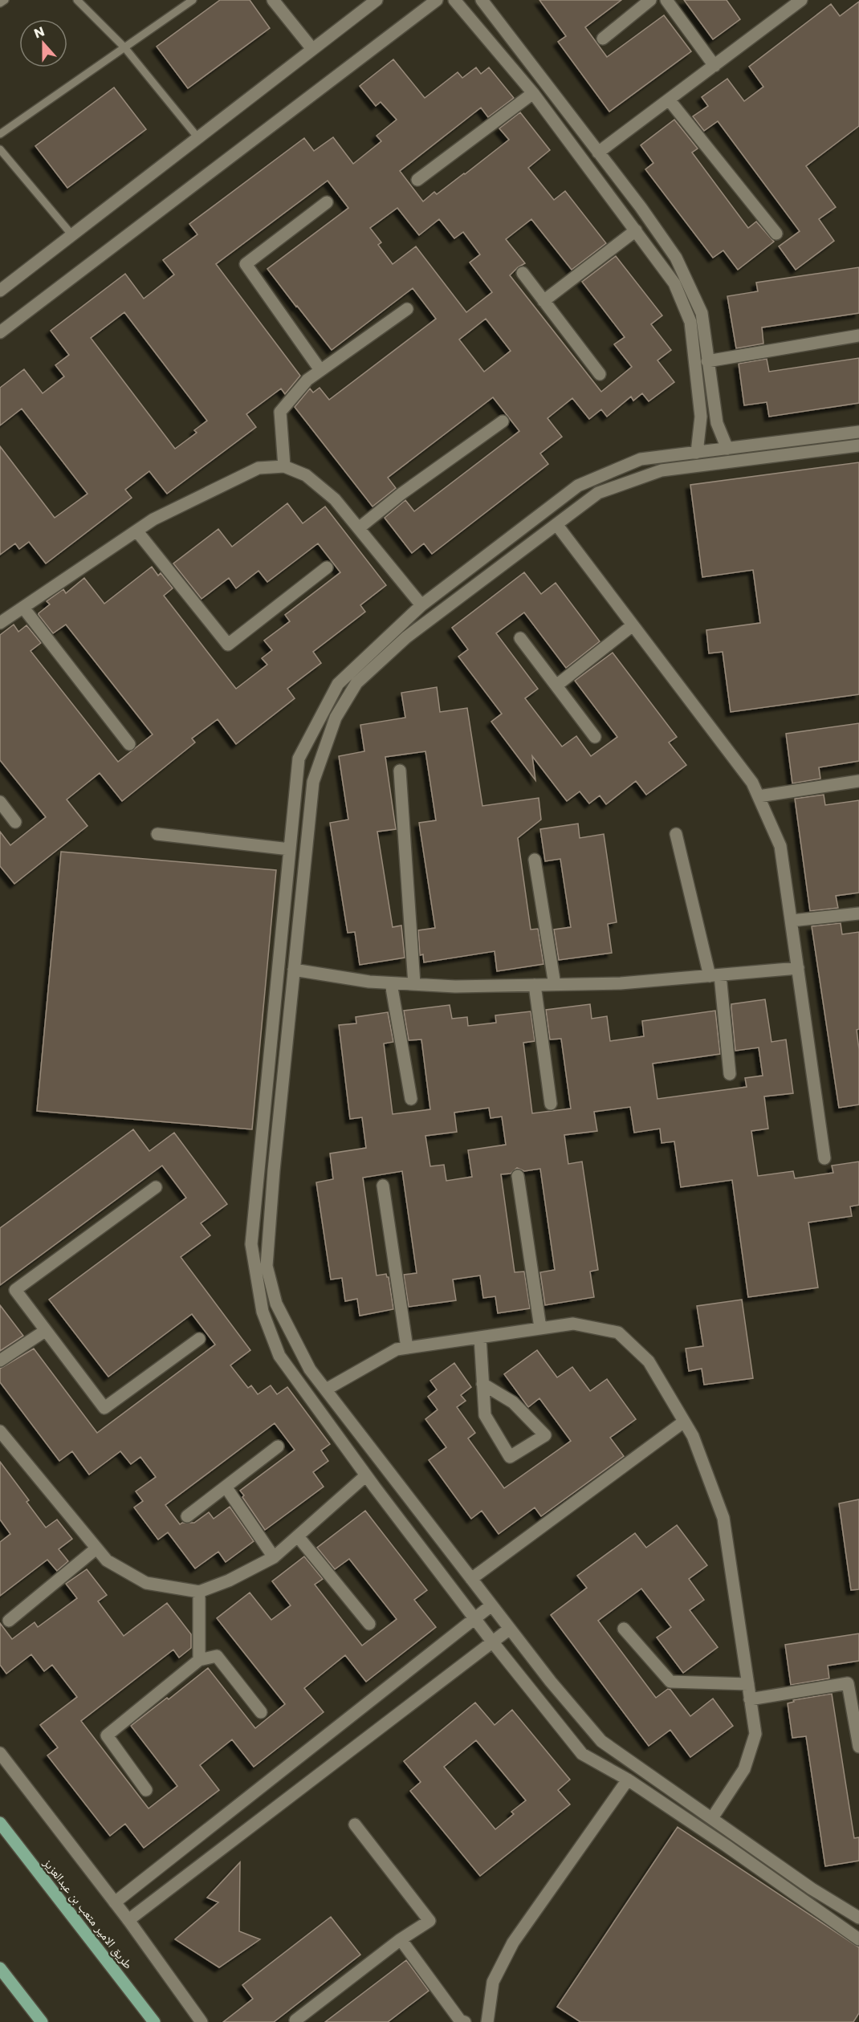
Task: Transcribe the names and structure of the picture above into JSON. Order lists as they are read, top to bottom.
{
  "streets": {
    "main road": ["طريق الامير متعب بن عبدالعزيز"]
  },
  "north": "top"
}
